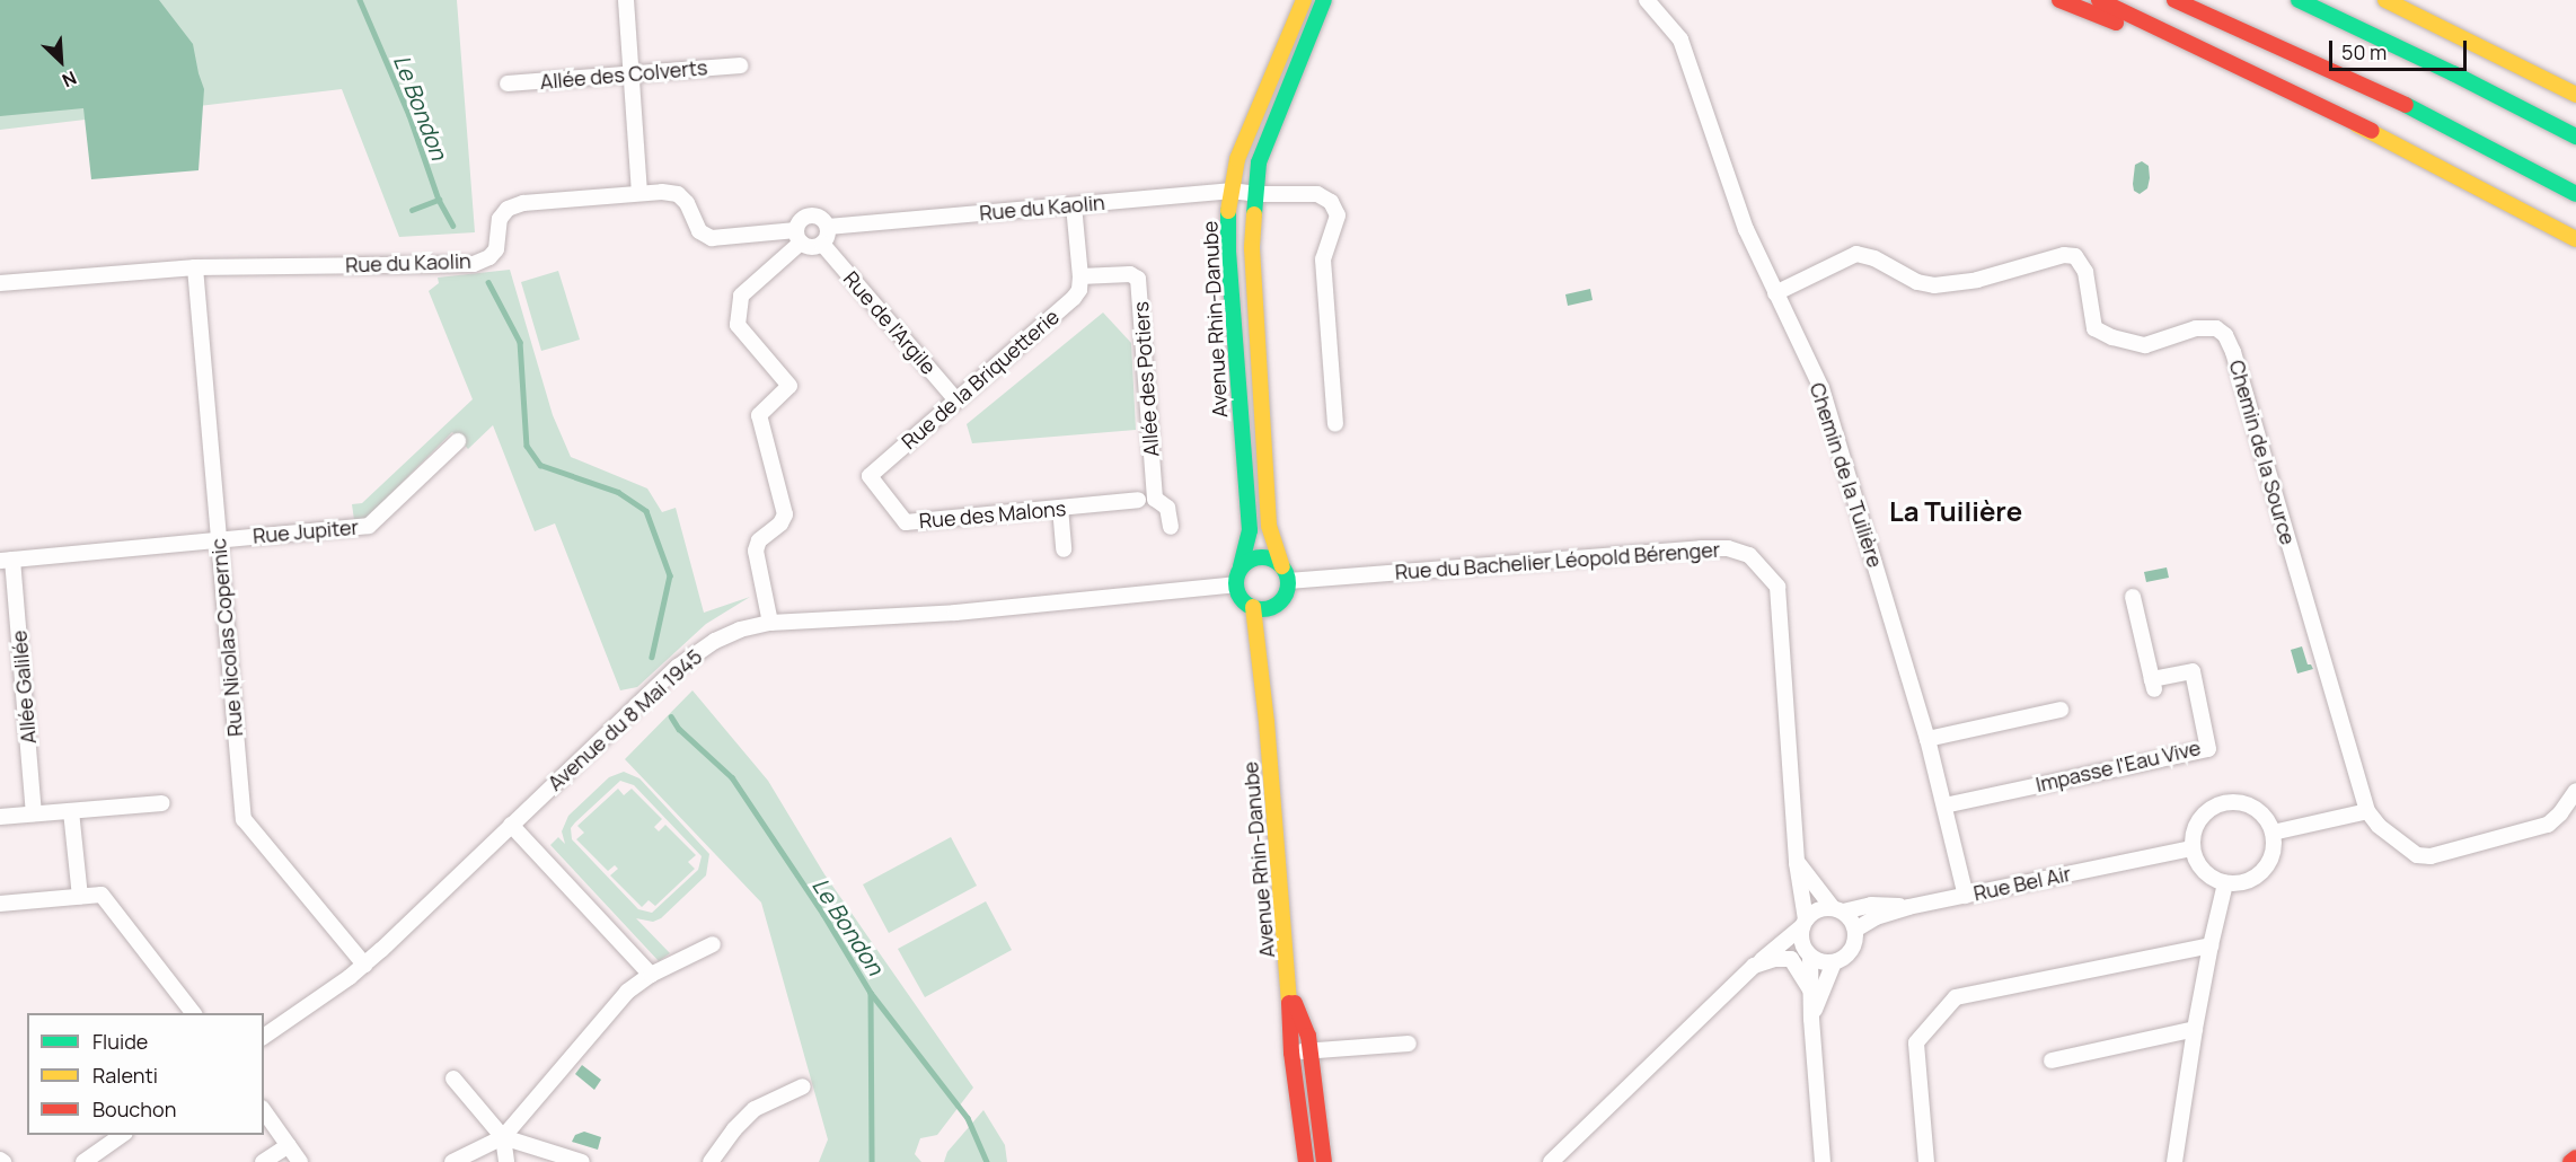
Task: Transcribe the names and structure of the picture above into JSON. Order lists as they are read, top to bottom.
{
  "streets": {
    "main road": ["Avenue Rhin-Danube"],
    "street": [
      "Allée des Colverts",
      "Rue du Kaolin",
      "Rue de l'Argile",
      "Rue de la Briquetterie",
      "Allée des Potiers",
      "Chemin de la Source",
      "Chemin de la Tuilière",
      "Rue des Malons",
      "Rue Jupiter",
      "Rue du Bachelier Léopold Bérenger",
      "Rue Nicolas Copernic",
      "Allée Galilée",
      "Avenue du 8 Mai 1945",
      "Impasse l'Eau Vive",
      "Rue Bel Air"
    ]
  },
  "crossings": [
    ["Rue du Kaolin", "Avenue Rhin-Danube"],
    ["Rue du Kaolin", "Rue de l'Argile"],
    ["Rue du Kaolin", "Rue Nicolas Copernic"],
    ["Avenue Rhin-Danube", "Rue du Bachelier Léopold Bérenger"],
    ["Avenue Rhin-Danube", "Avenue du 8 Mai 1945"],
    ["Rue de l'Argile", "Rue de la Briquetterie"],
    ["Rue de la Briquetterie", "Allée des Potiers"],
    ["Rue de la Briquetterie", "Rue des Malons"],
    ["Chemin de la Source", "Chemin de la Tuilière"],
    ["Chemin de la Tuilière", "Impasse l'Eau Vive"],
    ["Chemin de la Tuilière", "Rue Bel Air"],
    ["Rue Jupiter", "Rue Nicolas Copernic"],
    ["Rue Jupiter", "Allée Galilée"],
    ["Rue du Bachelier Léopold Bérenger", "Avenue du 8 Mai 1945"],
    ["Rue du Bachelier Léopold Bérenger", "Rue Bel Air"],
    ["Rue Nicolas Copernic", "Avenue du 8 Mai 1945"]
  ],
  "districts": ["La Tuilière"],
  "water": ["Le Bondon"],
  "legend": ["Fluide", "Ralenti", "Bouchon"],
  "scale_bar": "50 m",
  "north": "bottom right"
}
